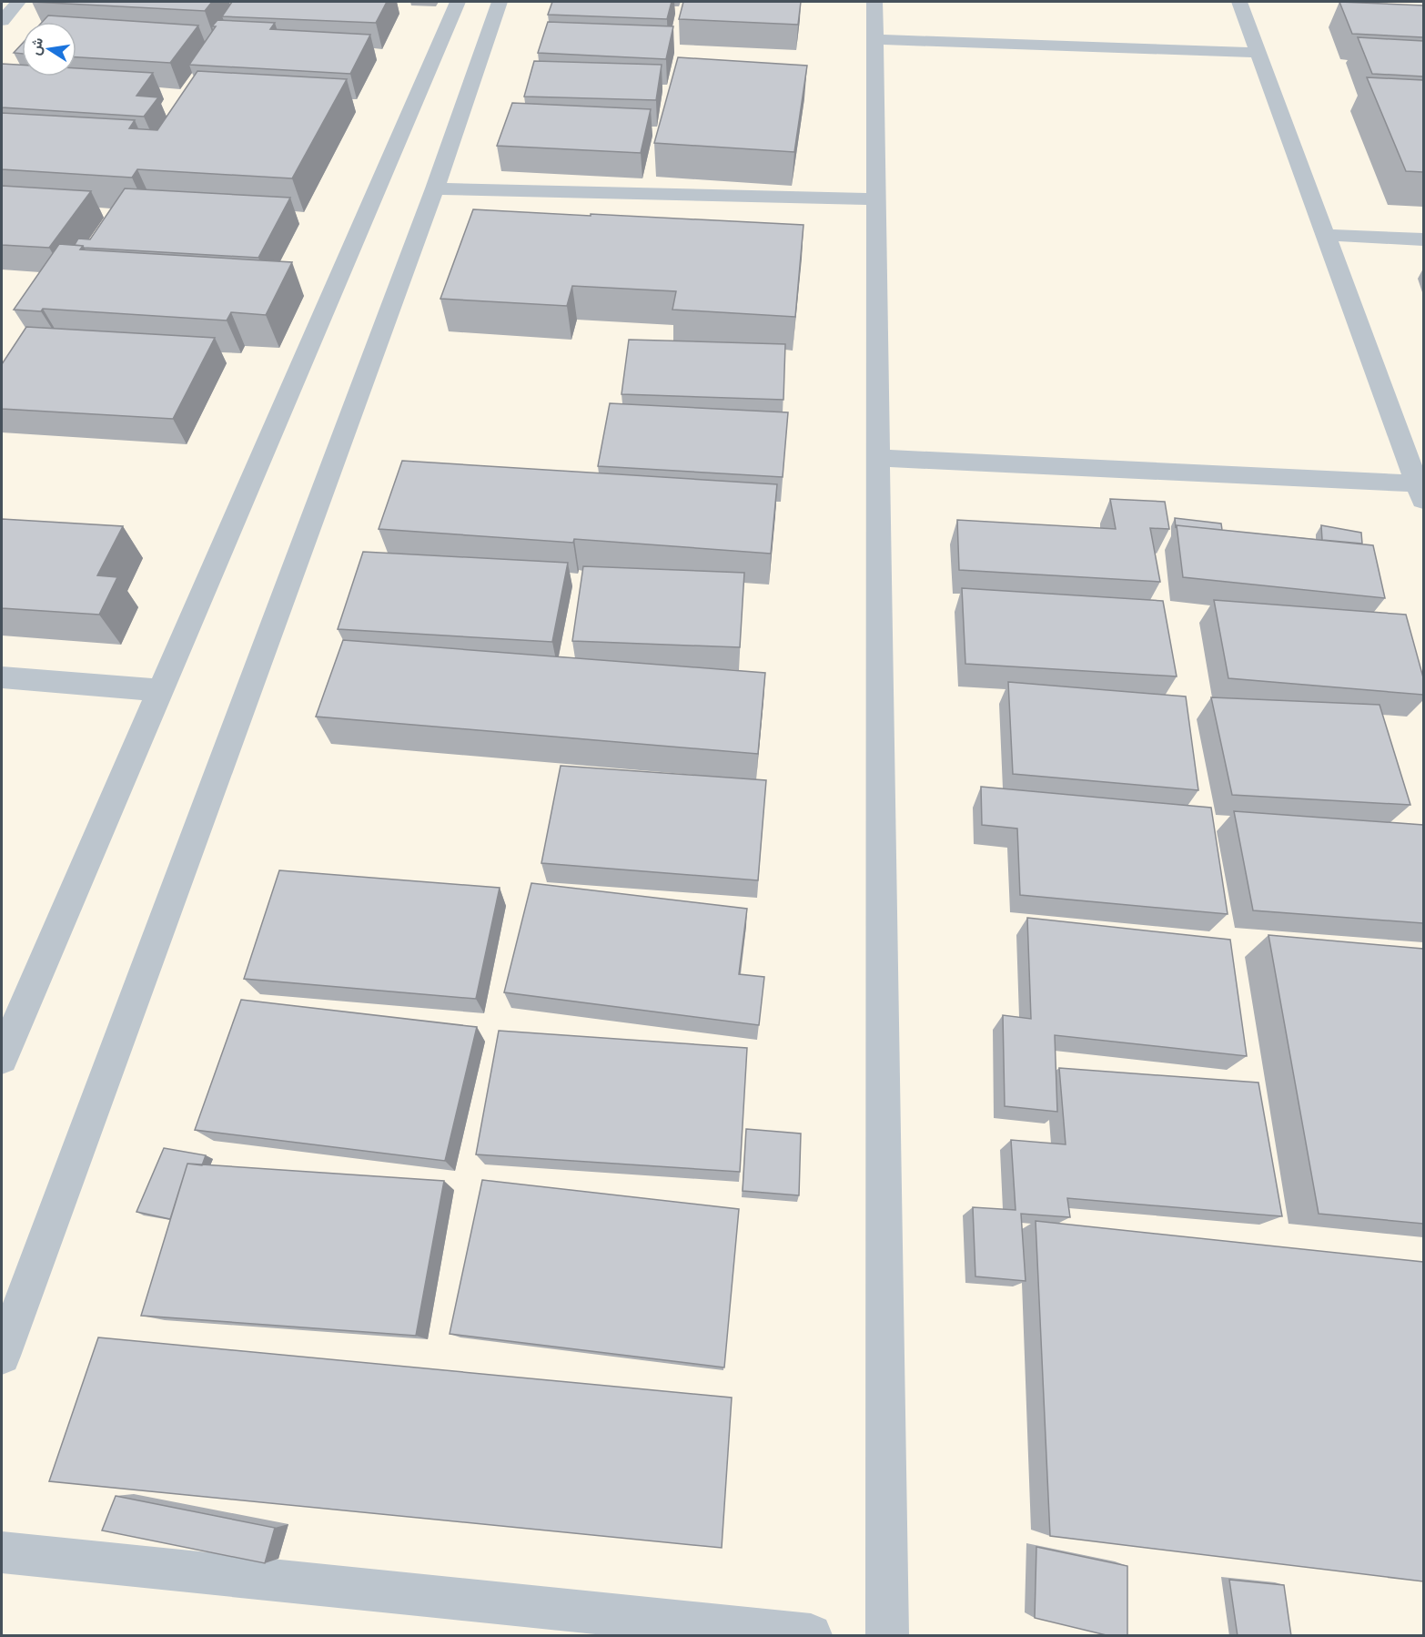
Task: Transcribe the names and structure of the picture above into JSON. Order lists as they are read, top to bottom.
{
  "north": "left"
}
